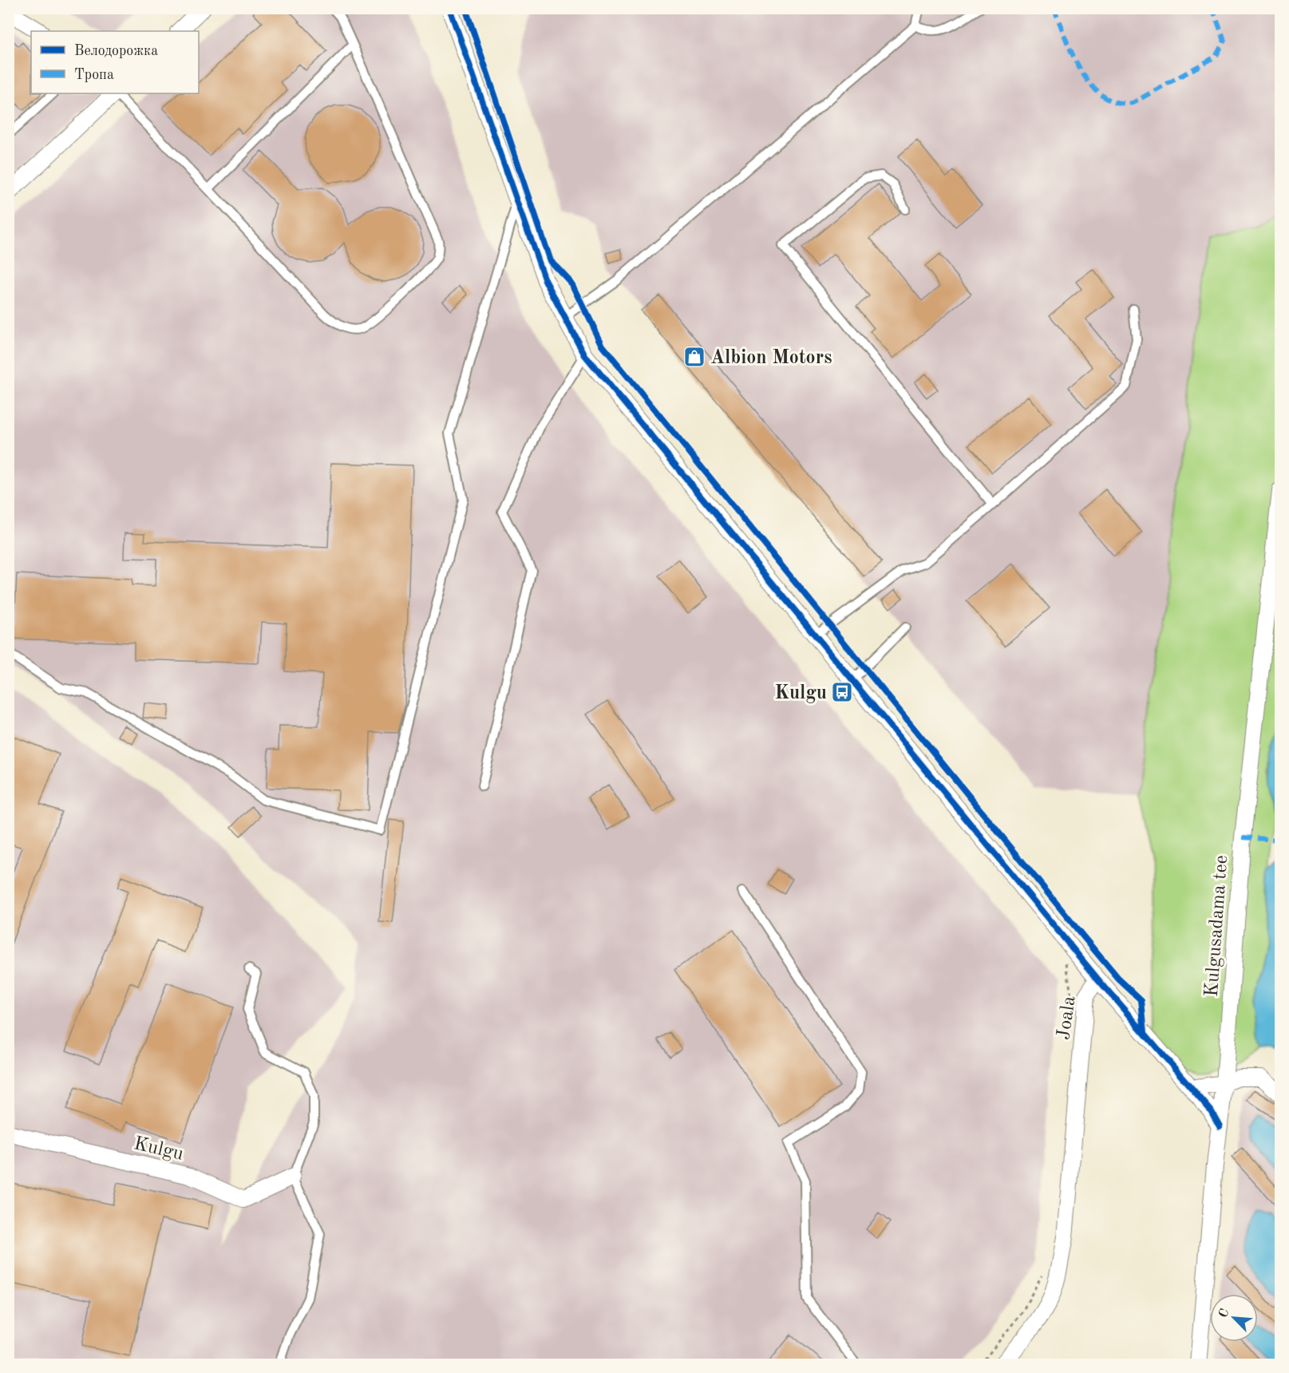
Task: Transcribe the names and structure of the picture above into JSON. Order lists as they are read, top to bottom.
{
  "streets": {
    "street": ["Kulgusadama tee", "Joala", "Kulgu"]
  },
  "places": {
    "shop": ["Albion Motors"],
    "bus stop": ["Kulgu"]
  },
  "legend": ["Велодорожка", "Тропа"],
  "north": "top left"
}
